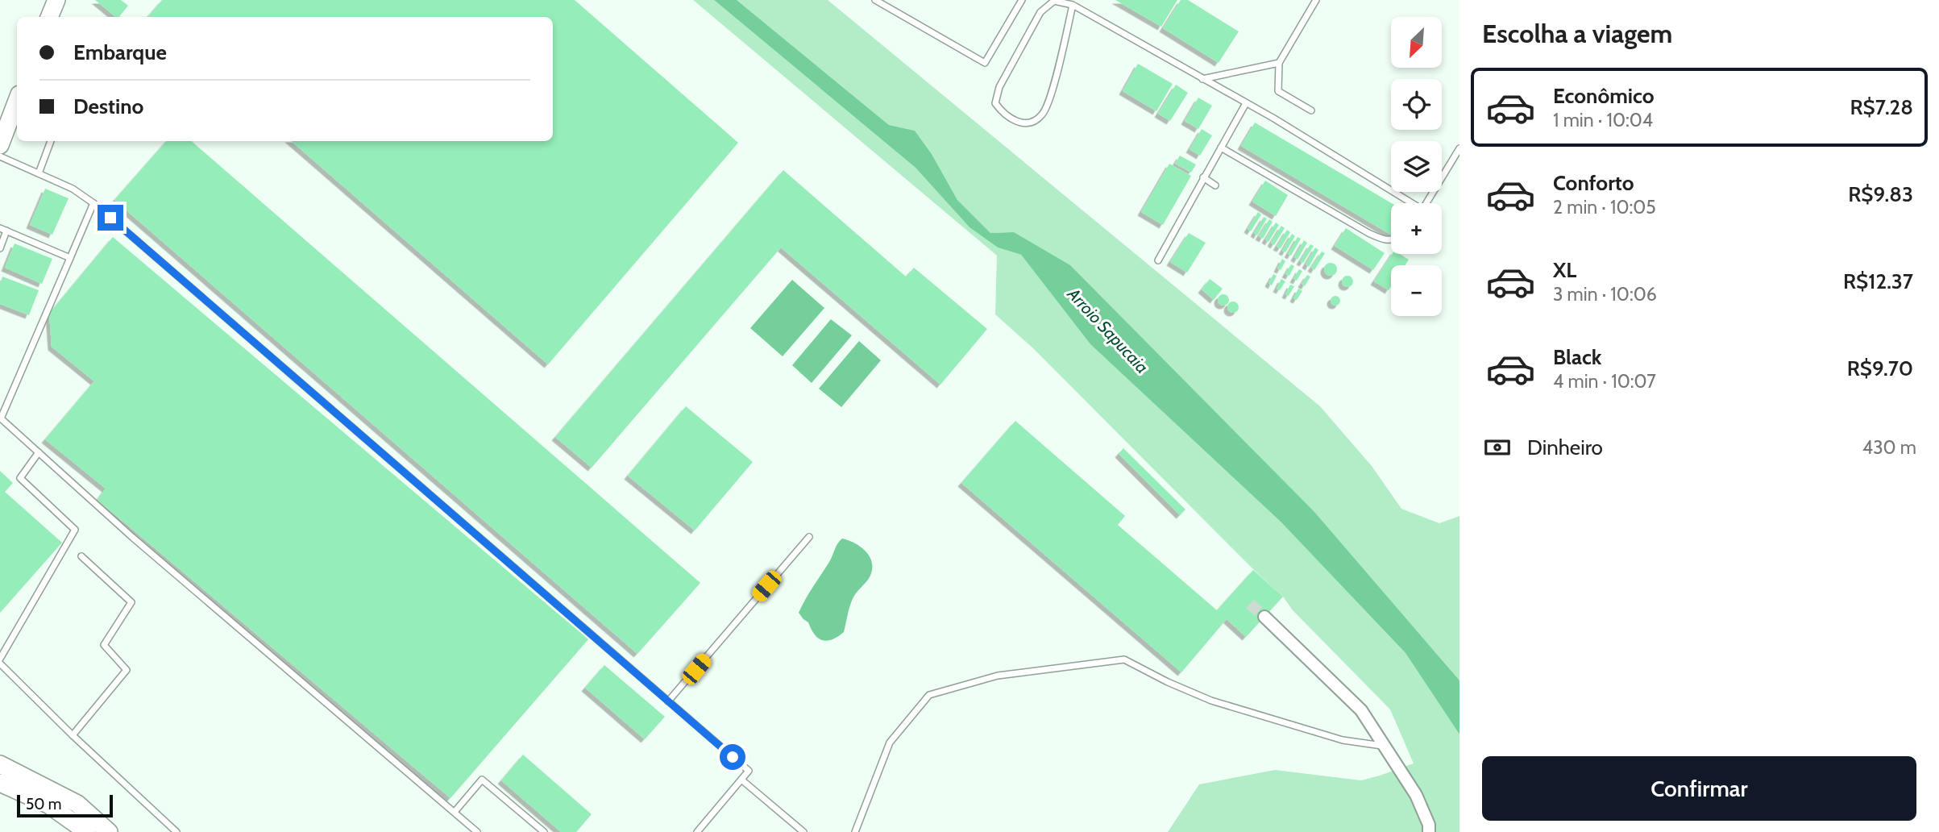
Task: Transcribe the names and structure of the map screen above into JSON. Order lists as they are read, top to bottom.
{
  "water": ["Arroio Sapucaia"],
  "scale_bar": "50 m",
  "north": "bottom left",
  "page": {
    "heading": "Escolha a viagem",
    "map_buttons": ["+", "−"],
    "banner": ["Embarque", "Destino"],
    "list": [
      {
        "name": "Econômico",
        "note": "1 min · 10:04",
        "value": "R$7.28"
      },
      {
        "name": "Conforto",
        "note": "2 min · 10:05",
        "value": "R$9.83"
      },
      {
        "name": "XL",
        "note": "3 min · 10:06",
        "value": "R$12.37"
      },
      {
        "name": "Black",
        "note": "4 min · 10:07",
        "value": "R$9.70"
      }
    ],
    "pay": ["Dinheiro", "430 m"],
    "buttons": "Confirmar",
    "scale": "50 m"
  }
}
